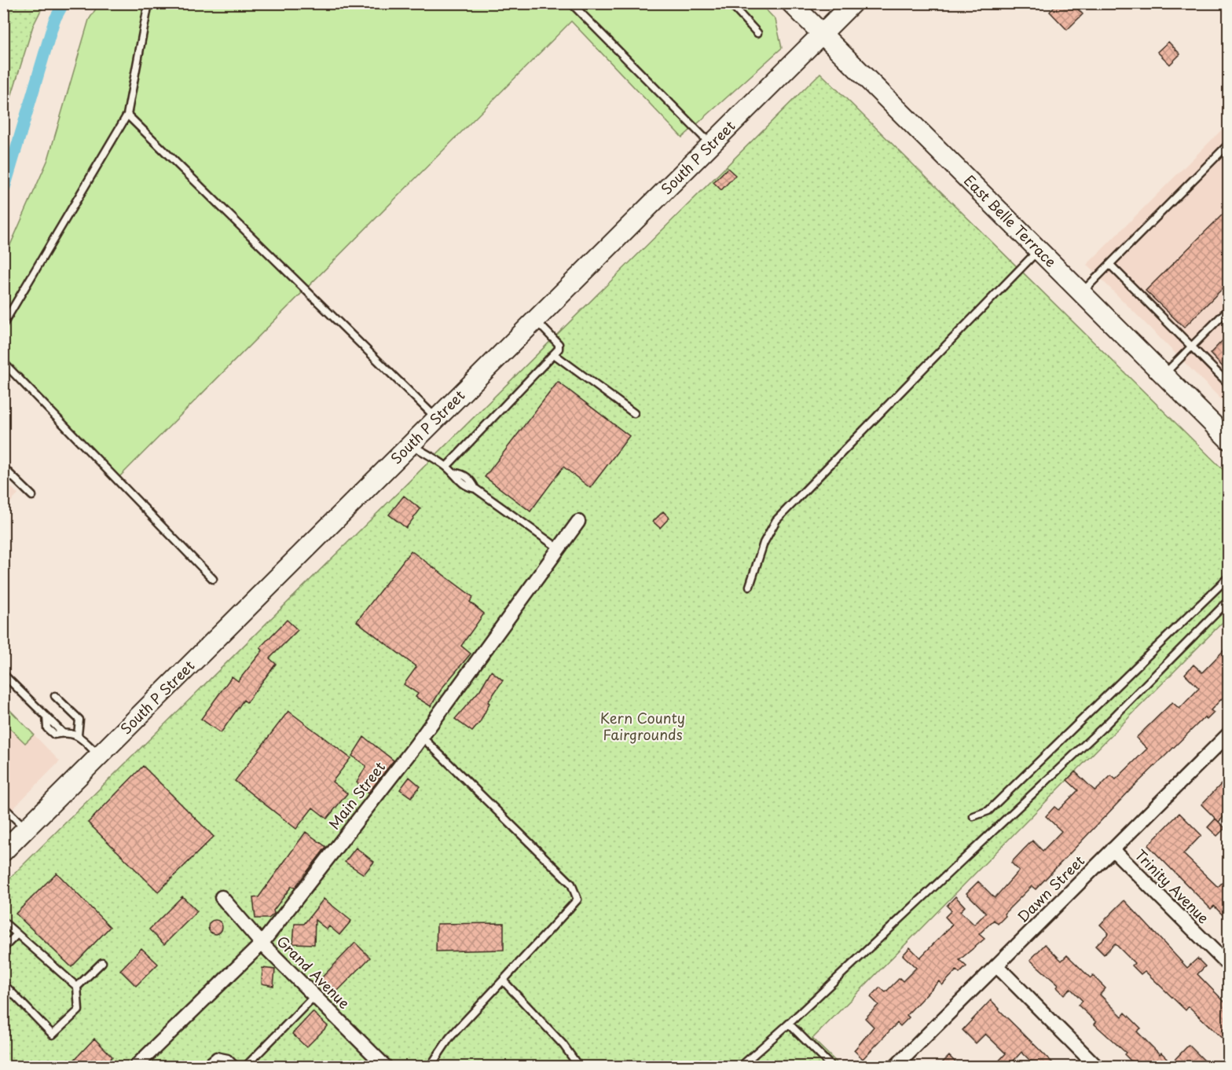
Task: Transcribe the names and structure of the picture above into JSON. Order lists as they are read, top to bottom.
{
  "streets": {
    "street": [
      "South P Street",
      "East Belle Terrace",
      "Main Street",
      "Trinity Avenue",
      "Dawn Street",
      "Grand Avenue"
    ]
  },
  "crossings": [
    ["South P Street", "East Belle Terrace"],
    ["Main Street", "Grand Avenue"],
    ["Trinity Avenue", "Dawn Street"]
  ],
  "parks": ["Kern County Fairgrounds"]
}
